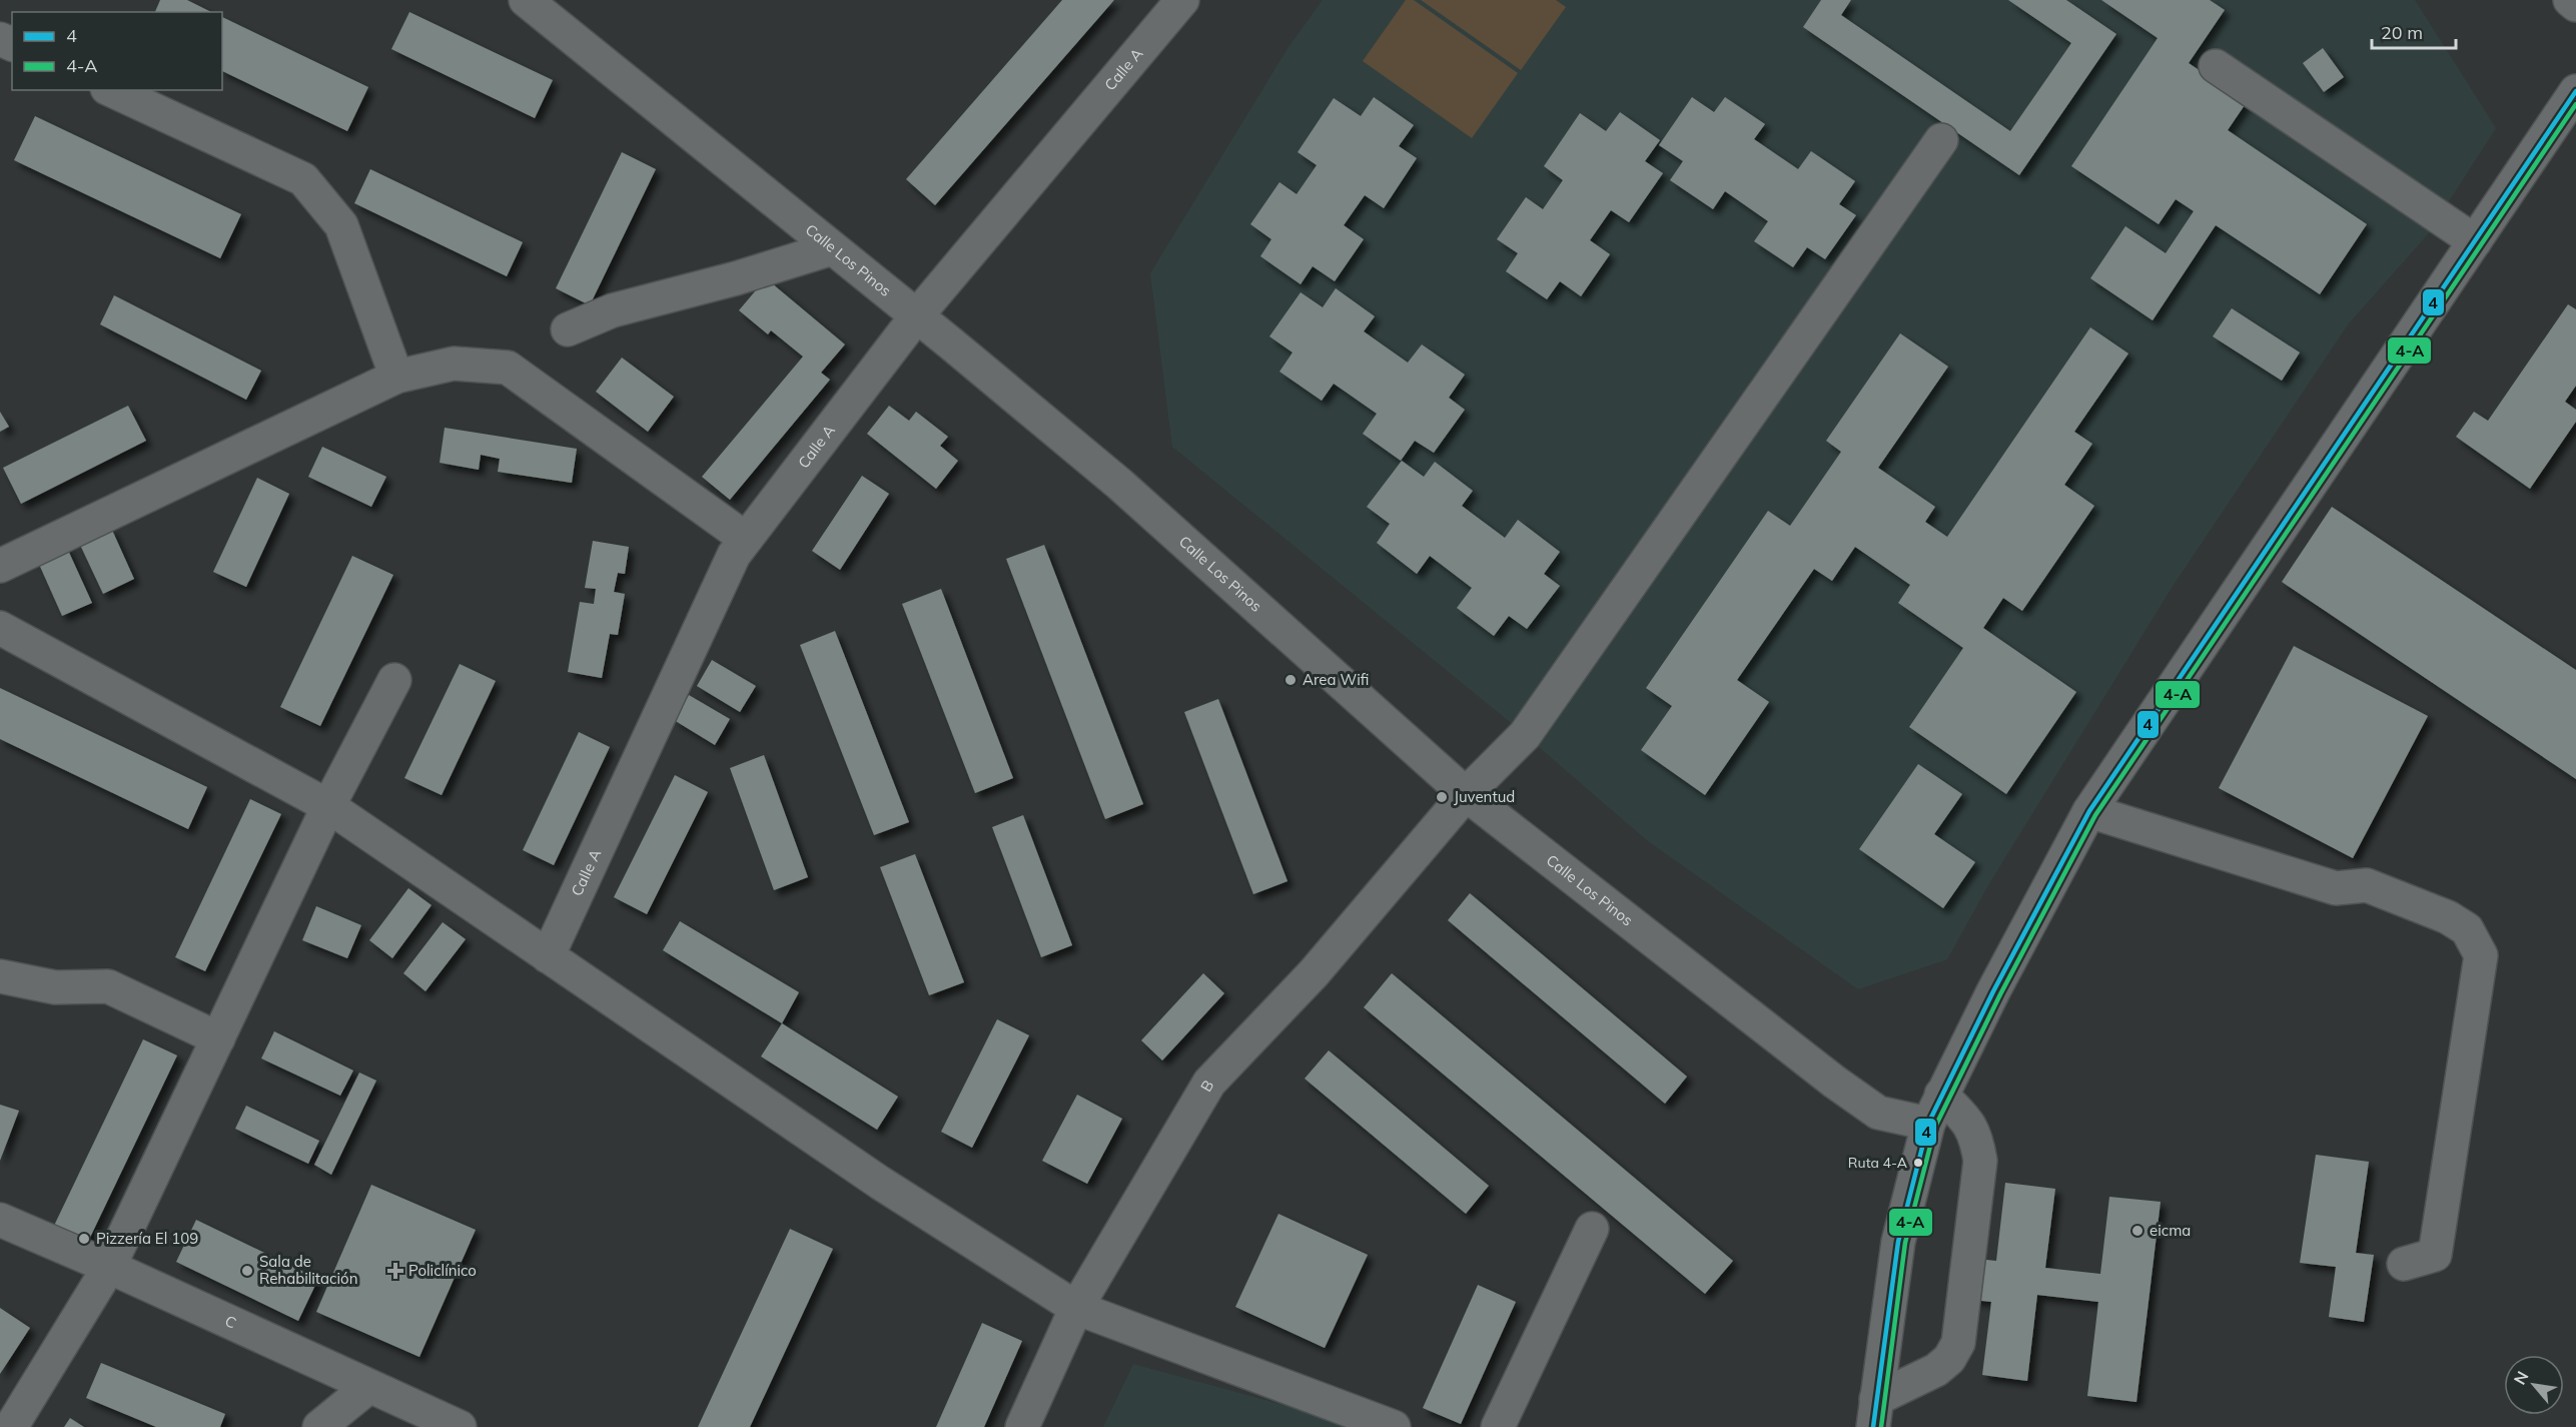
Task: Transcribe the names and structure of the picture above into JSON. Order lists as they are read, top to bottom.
{
  "streets": {
    "street": [
      "Calle A",
      "Calle Los Pinos",
      "B",
      "C"
    ]
  },
  "crossings": [
    ["Calle A", "Calle Los Pinos"],
    ["Calle Los Pinos", "B"]
  ],
  "places": {
    "other": [
      "Area Wifi",
      "Juventud",
      "Ruta 4-A",
      "eicma",
      "Pizzería El 109",
      "Sala de Rehabilitación"
    ],
    "health": ["Policlínico"]
  },
  "lines": ["transit line 4", "transit line 4-A"],
  "legend": ["4", "4-A"],
  "scale_bar": "20 m",
  "north": "top left"
}
